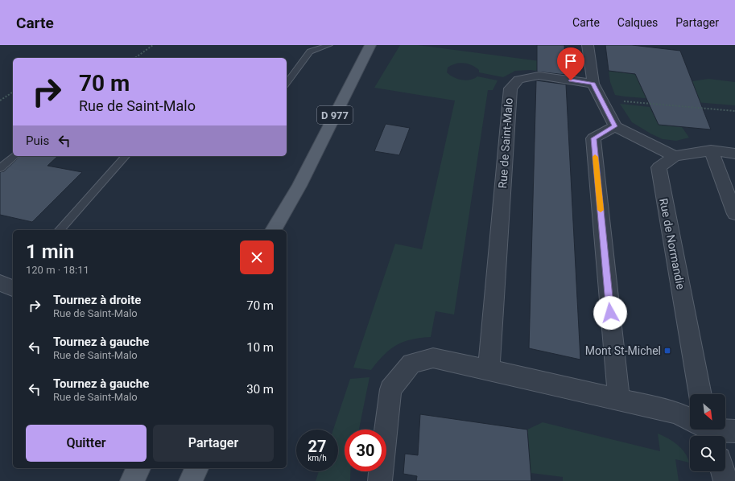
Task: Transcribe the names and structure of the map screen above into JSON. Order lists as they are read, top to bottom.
{
  "streets": {
    "main road": ["D 977"],
    "street": ["Rue de Saint-Malo", "Rue de Normandie"]
  },
  "places": {
    "transit": ["Mont St-Michel"]
  },
  "north": "bottom right",
  "page": {
    "header": "Carte",
    "nav": ["Carte", "Calques", "Partager"],
    "turn": ["70 m", "Rue de Saint-Malo"],
    "then": "Puis",
    "heading": ["1 min", "120 m · 18:11"],
    "list": [
      {
        "name": "Tournez à droite",
        "note": "Rue de Saint-Malo",
        "value": "70 m"
      },
      {
        "name": "Tournez à gauche",
        "note": "Rue de Saint-Malo",
        "value": "10 m"
      },
      {
        "name": "Tournez à gauche",
        "note": "Rue de Saint-Malo",
        "value": "30 m"
      }
    ],
    "buttons": ["Quitter", "Partager"],
    "speed": "27 km/h",
    "limit": "30"
  }
}
